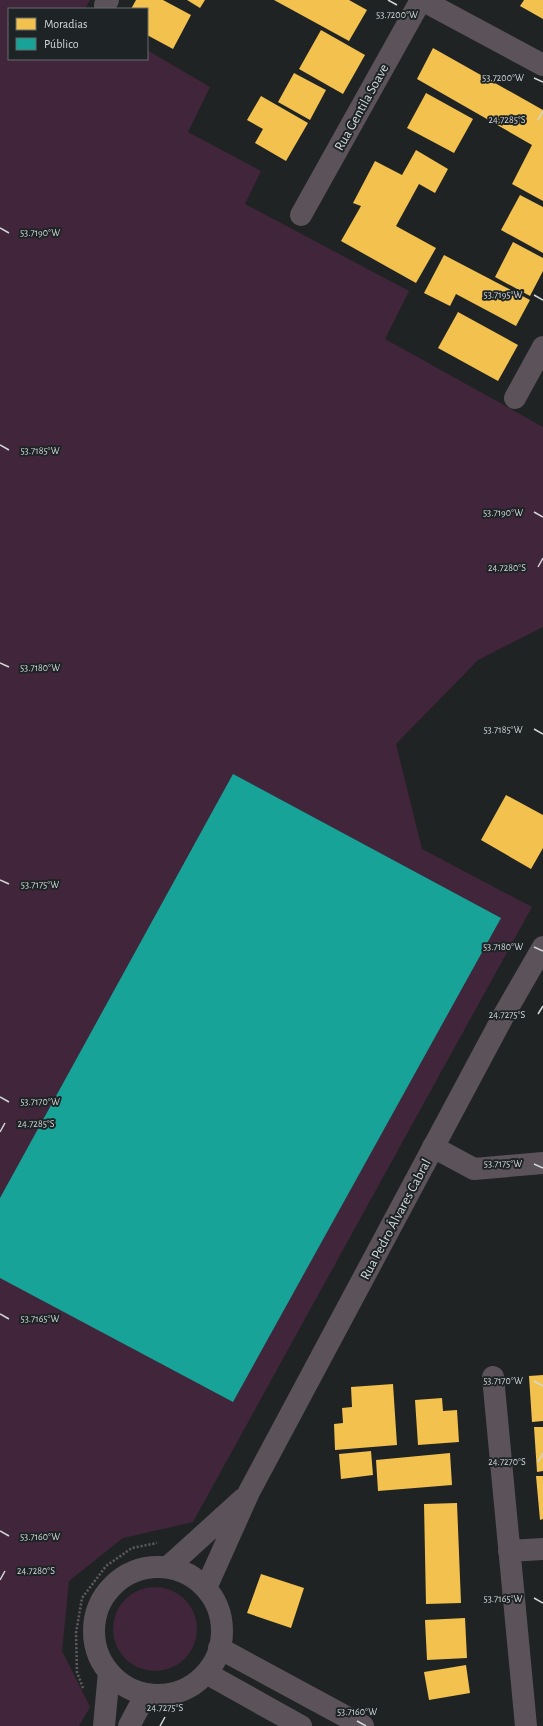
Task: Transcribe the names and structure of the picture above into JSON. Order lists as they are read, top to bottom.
{
  "streets": {
    "street": ["Rua Gentila Soave", "Rua Pedro Álvares Cabral"]
  },
  "legend": ["Moradias", "Público"],
  "coordinates": [
    "53.7200°W",
    "24.7285°S",
    "53.7190°W",
    "53.7195°W",
    "53.7185°W",
    "24.7280°S",
    "53.7180°W",
    "53.7175°W",
    "24.7275°S",
    "53.7170°W",
    "53.7165°W",
    "24.7270°S",
    "53.7160°W"
  ]
}
